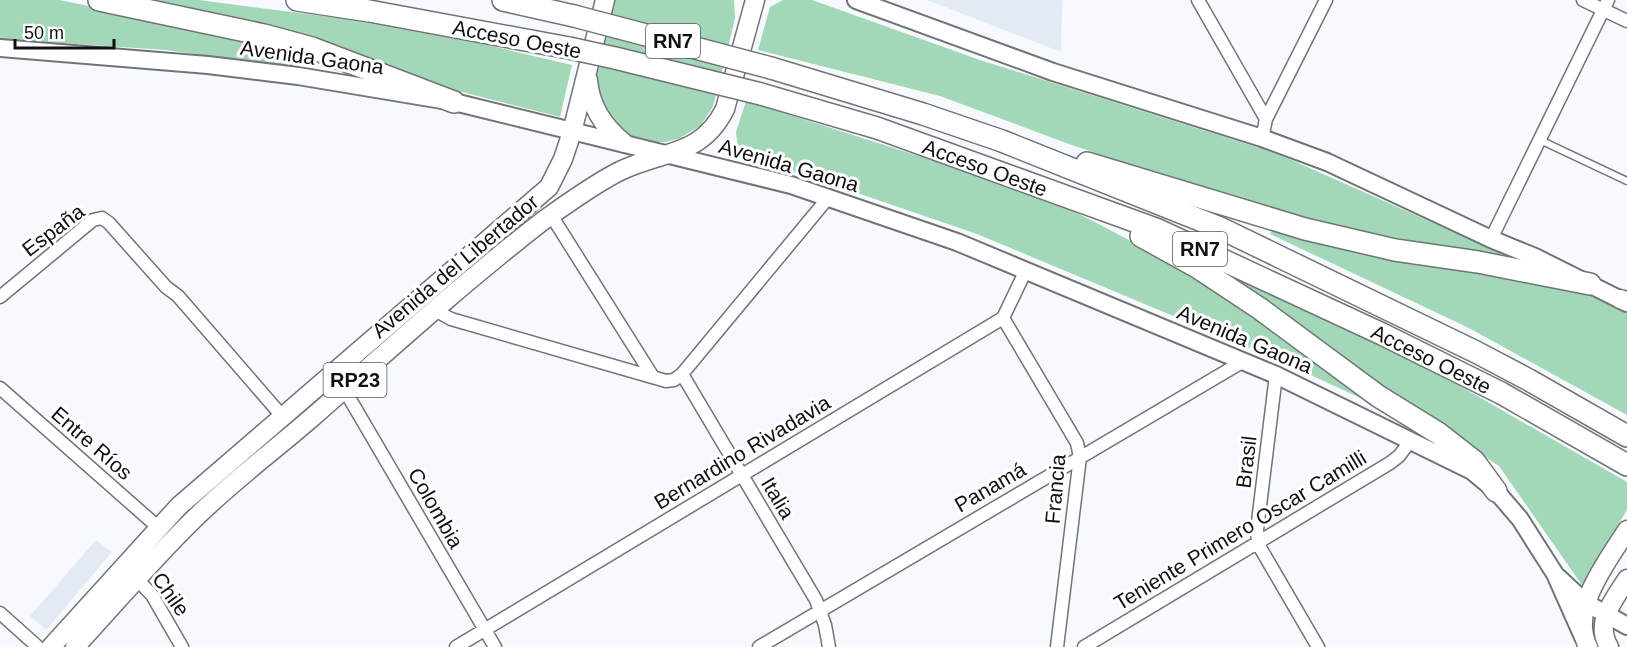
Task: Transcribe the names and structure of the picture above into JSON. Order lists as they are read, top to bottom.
{
  "streets": {
    "highway": ["Acceso Oeste", "RN7"],
    "main road": ["Avenida Gaona", "Avenida del Libertador", "RP23"],
    "street": [
      "España",
      "Entre Ríos",
      "Bernardino Rivadavia",
      "Brasil",
      "Panamá",
      "Francia",
      "Italia",
      "Colombia",
      "Teniente Primero Oscar Camilli",
      "Chile"
    ]
  },
  "crossings": [
    ["Avenida Gaona", "Avenida del Libertador"],
    ["Avenida Gaona", "Brasil"],
    ["Avenida Gaona", "Panamá"],
    ["Avenida Gaona", "Teniente Primero Oscar Camilli"],
    ["España", "Avenida del Libertador"],
    ["Avenida del Libertador", "Entre Ríos"],
    ["Avenida del Libertador", "Colombia"],
    ["Avenida del Libertador", "Chile"],
    ["Bernardino Rivadavia", "Francia"],
    ["Bernardino Rivadavia", "Italia"],
    ["Bernardino Rivadavia", "Colombia"],
    ["Brasil", "Teniente Primero Oscar Camilli"],
    ["Panamá", "Francia"],
    ["Panamá", "Italia"]
  ],
  "scale_bar": "50 m"
}
